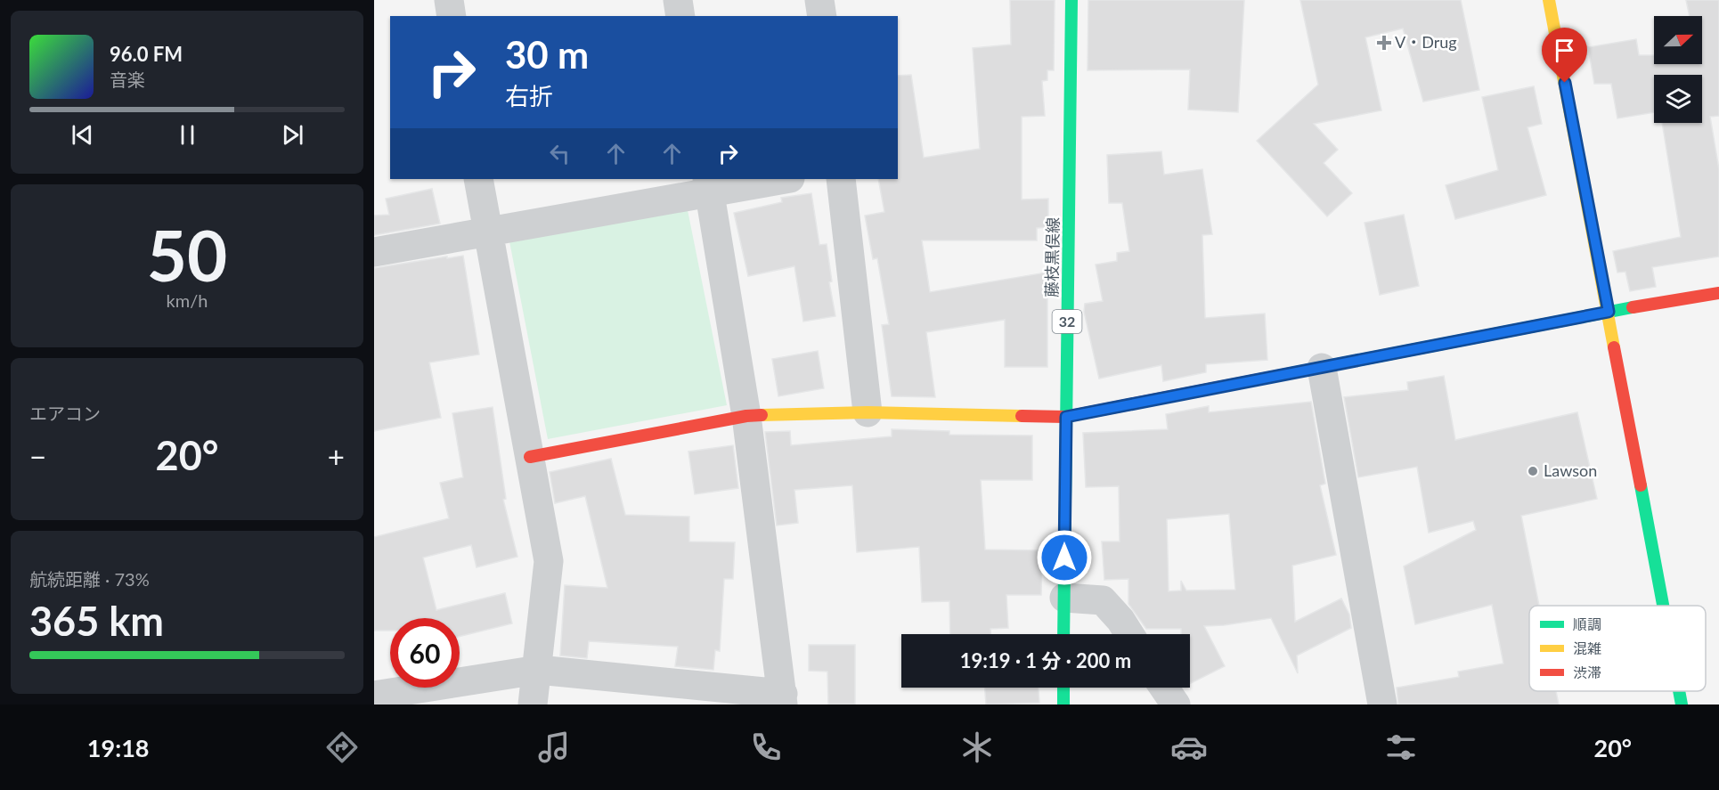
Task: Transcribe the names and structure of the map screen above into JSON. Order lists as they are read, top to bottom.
{
  "streets": {
    "street": ["藤枝黒俣線", "32"]
  },
  "places": {
    "health": ["V・Drug"],
    "other": ["Lawson"]
  },
  "legend": ["順調", "混雑", "渋滞"],
  "north": "right",
  "page": {
    "turn": ["30 m", "右折"],
    "song": ["96.0 FM", "音楽"],
    "tile": [
      ["50", "km/h"],
      "エアコン",
      ["航続距離 · 73%", "365 km"]
    ],
    "heat": ["−", "20°", "+"],
    "limit": "60",
    "trip": "19:19 · 1 分 · 200 m",
    "tabs": ["19:18", "20°"]
  }
}
